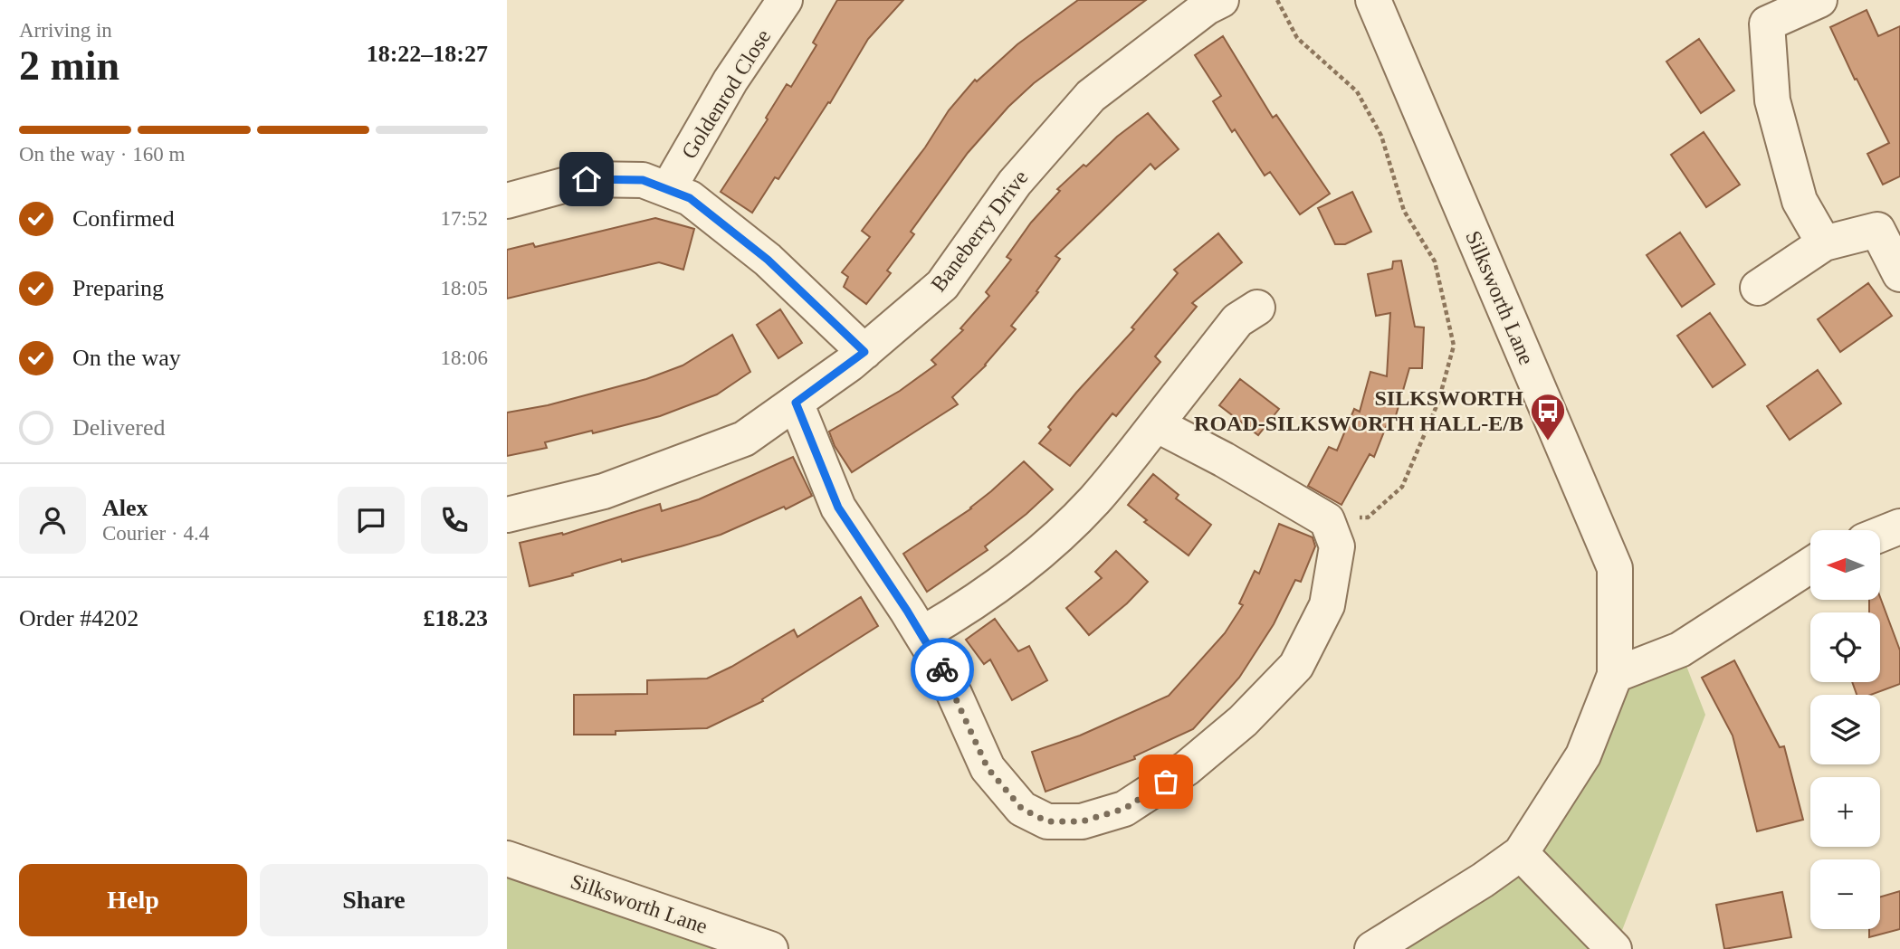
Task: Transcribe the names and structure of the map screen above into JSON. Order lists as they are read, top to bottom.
{
  "streets": {
    "street": ["Goldenrod Close", "Baneberry Drive", "Silksworth Lane"]
  },
  "places": {
    "bus stop": ["SILKSWORTH ROAD-SILKSWORTH HALL-E/B"]
  },
  "north": "left",
  "page": {
    "heading": ["2 min", "Arriving in", "18:22–18:27"],
    "panel": [
      "Alex",
      "Courier · 4.4",
      "Order #4202",
      "£18.23"
    ],
    "bar": "On the way · 160 m",
    "list": [
      ["Confirmed", "17:52"],
      ["Preparing", "18:05"],
      ["On the way", "18:06"],
      "Delivered"
    ],
    "map_buttons": ["+", "−"],
    "buttons": ["Help", "Share"]
  }
}
